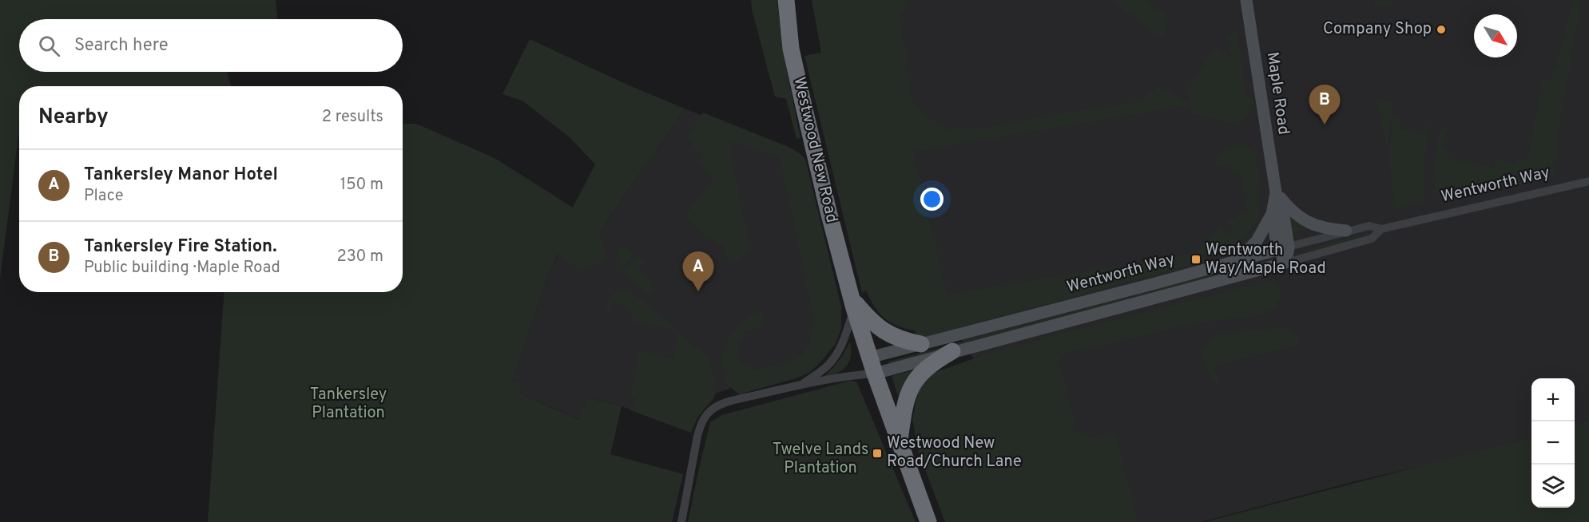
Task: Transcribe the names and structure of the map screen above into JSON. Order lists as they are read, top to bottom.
{
  "streets": {
    "highway": ["Westwood New Road"],
    "street": ["Maple Road", "Wentworth Way"]
  },
  "crossings": [
    ["Maple Road", "Wentworth Way"],
    ["Westwood New Road", "Wentworth Way"]
  ],
  "parks": ["Tankersley Plantation", "Twelve Lands Plantation"],
  "places": {
    "other": ["Company Shop"],
    "transit": ["Wentworth Way/Maple Road", "Westwood New Road/Church Lane"]
  },
  "north": "bottom right",
  "page": {
    "search": "Search here",
    "pins": ["B", "A"],
    "heading": ["Nearby", "2 results"],
    "list": [
      {
        "mark": "A",
        "name": "Tankersley Manor Hotel",
        "note": "Place",
        "value": "150 m"
      },
      {
        "mark": "B",
        "name": "Tankersley Fire Station.",
        "note": "Public building · Maple Road",
        "value": "230 m"
      }
    ],
    "map_buttons": ["+", "−"]
  }
}
